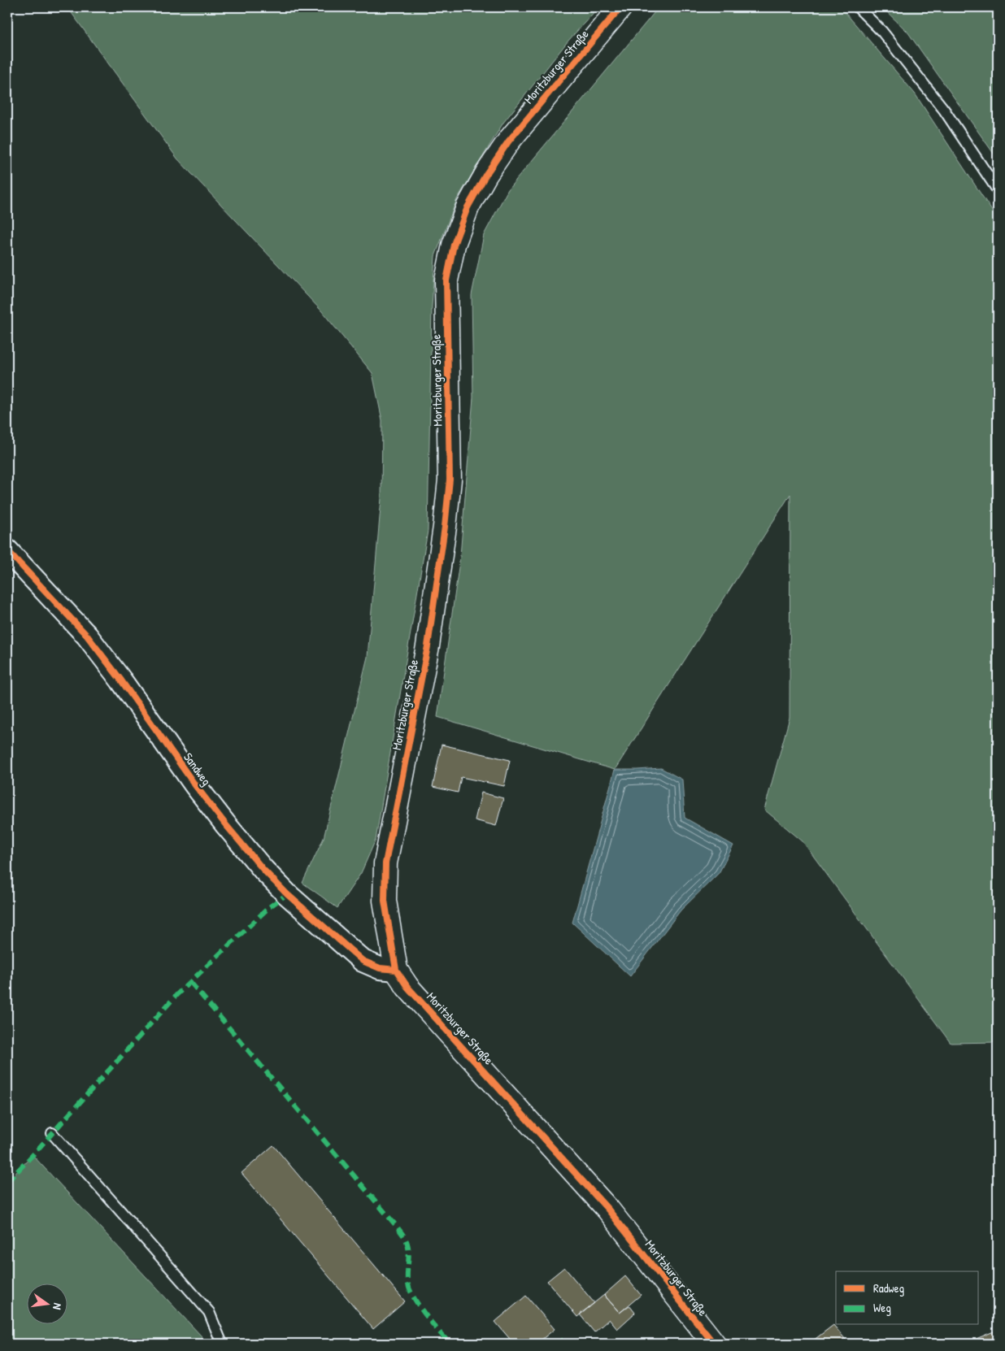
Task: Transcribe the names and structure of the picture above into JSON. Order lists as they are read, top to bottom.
{
  "streets": {
    "street": ["Moritzburger Straße", "Sandweg"]
  },
  "crossings": [
    ["Moritzburger Straße", "Sandweg"]
  ],
  "legend": ["Radweg", "Weg"],
  "north": "right"
}
